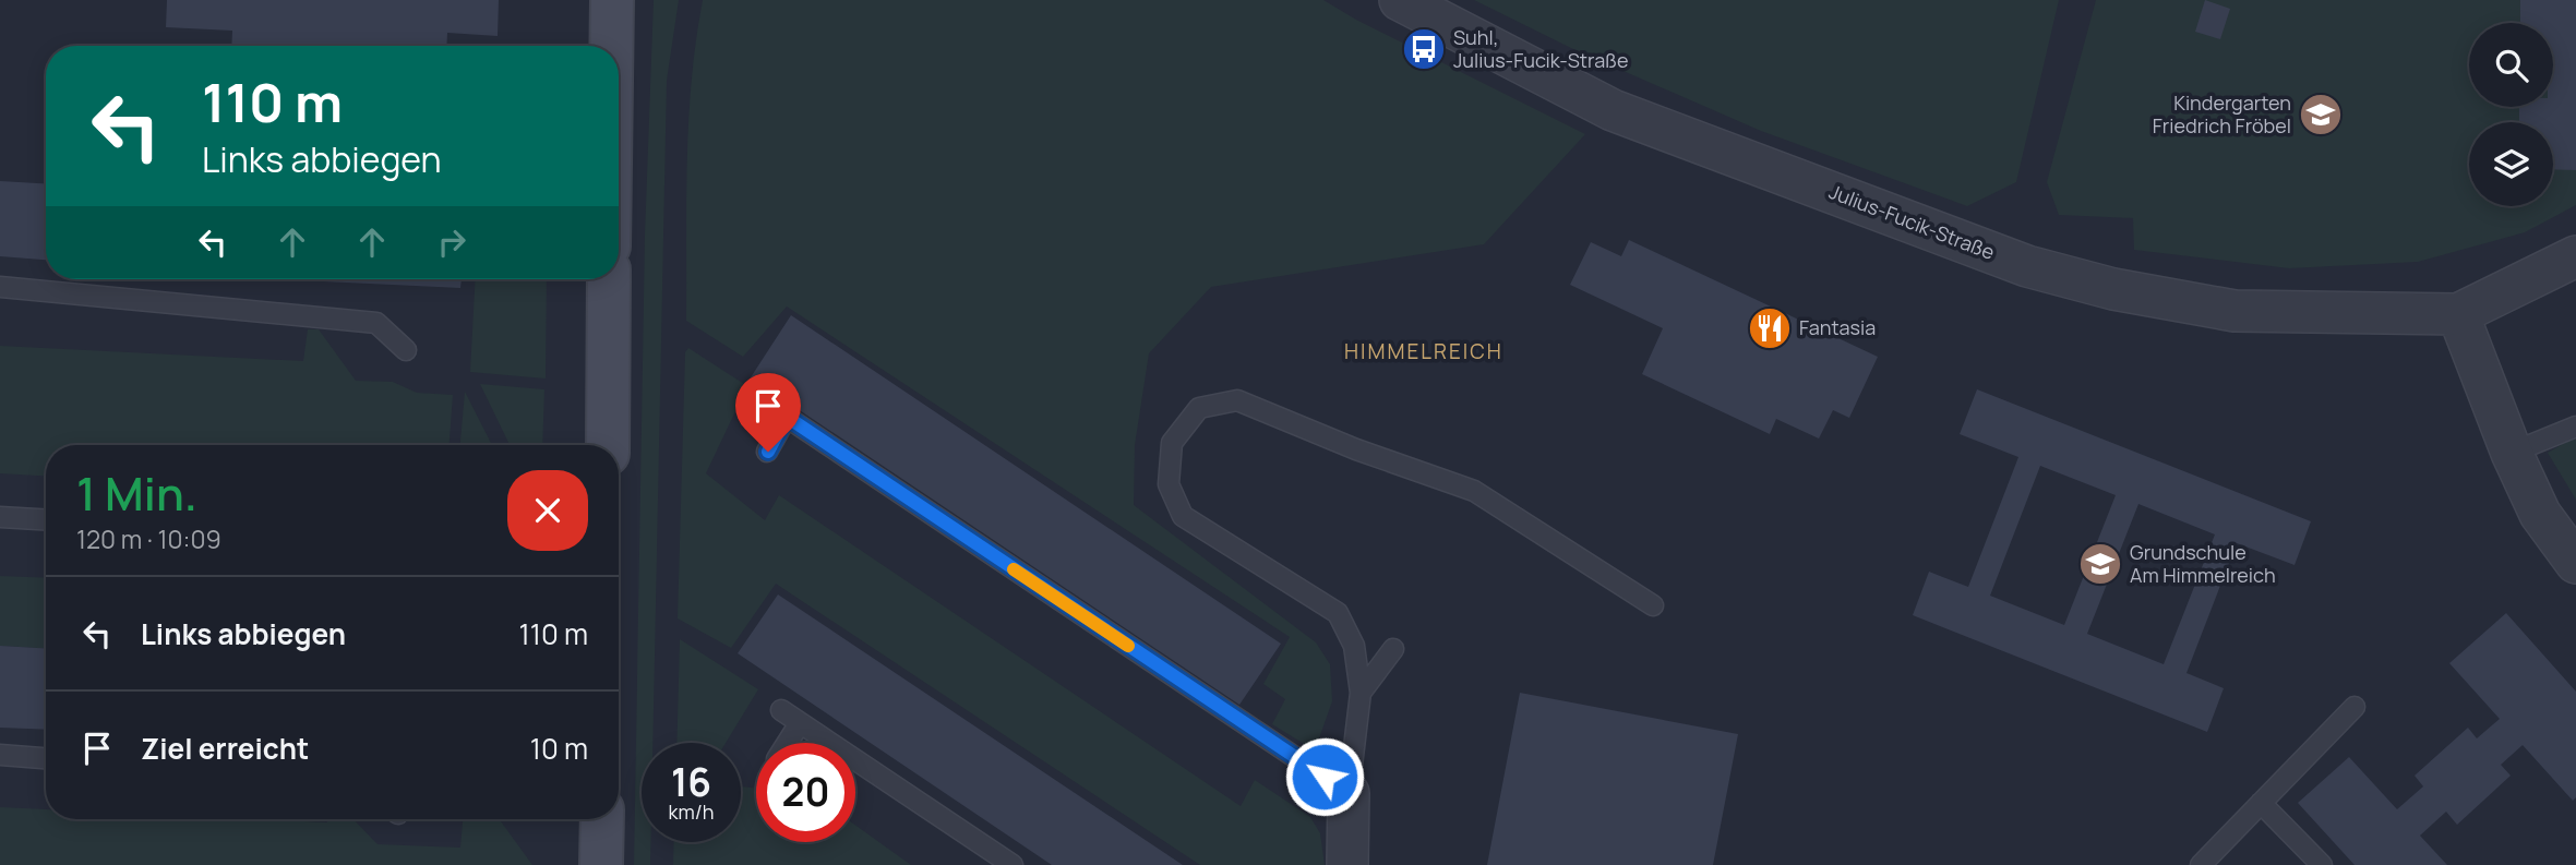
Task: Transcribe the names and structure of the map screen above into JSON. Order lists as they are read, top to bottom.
{
  "streets": {
    "street": ["Julius-Fucik-Straße"]
  },
  "districts": ["HIMMELREICH"],
  "places": {
    "bus stop": ["Suhl, Julius-Fucik-Straße"],
    "school or university": ["Kindergarten Friedrich Fröbel", "Grundschule Am Himmelreich"],
    "restaurant": ["Fantasia"]
  },
  "page": {
    "turn": ["110 m", "Links abbiegen"],
    "heading": ["1 Min.", "120 m · 10:09"],
    "list": [
      {
        "name": "Links abbiegen",
        "value": "110 m"
      },
      {
        "name": "Ziel erreicht",
        "value": "10 m"
      }
    ],
    "speed": "16 km/h",
    "limit": "20"
  }
}
